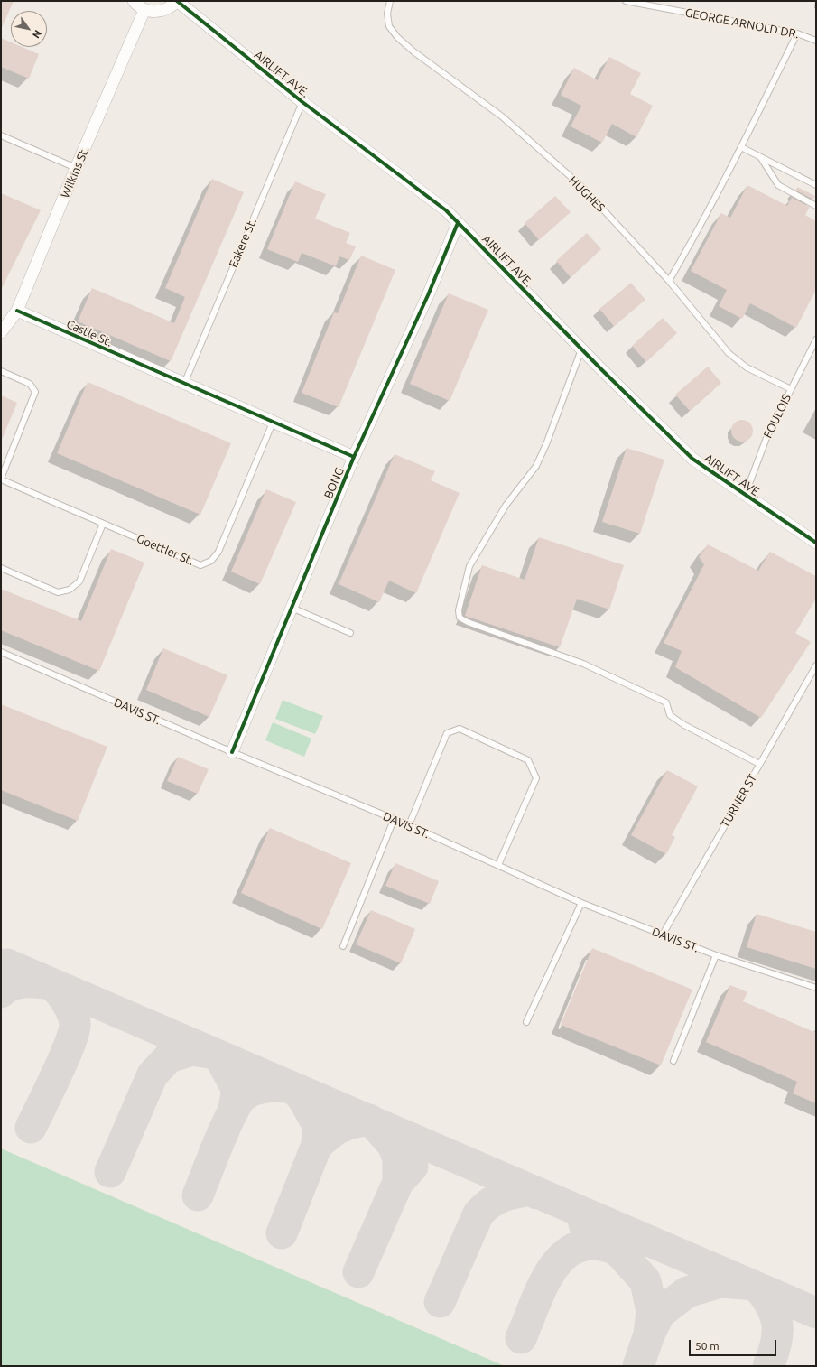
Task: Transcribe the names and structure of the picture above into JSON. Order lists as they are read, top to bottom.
{
  "streets": {
    "street": [
      "AIRLIFT AVE.",
      "Wilkins St.",
      "Castle St.",
      "BONG"
    ],
    "lane": [
      "GEORGE ARNOLD DR.",
      "HUGHES",
      "Eakere St.",
      "FOULOIS",
      "Goettler St.",
      "DAVIS ST.",
      "TURNER ST."
    ]
  },
  "crossings": [
    ["AIRLIFT AVE.", "Wilkins St."],
    ["AIRLIFT AVE.", "Eakere St."],
    ["AIRLIFT AVE.", "FOULOIS"],
    ["AIRLIFT AVE.", "BONG"],
    ["Wilkins St.", "Castle St."],
    ["HUGHES", "FOULOIS"],
    ["Eakere St.", "Castle St."],
    ["Castle St.", "BONG"],
    ["Castle St.", "Goettler St."],
    ["BONG", "DAVIS ST."],
    ["DAVIS ST.", "TURNER ST."]
  ],
  "scale_bar": "50 m",
  "north": "bottom right"
}
